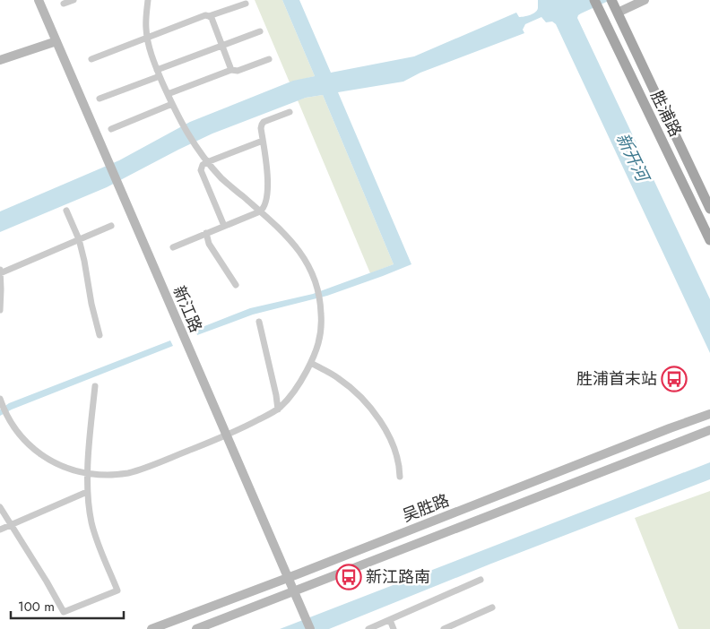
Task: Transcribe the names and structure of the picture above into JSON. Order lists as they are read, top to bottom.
{
  "streets": {
    "main road": ["胜浦路", "新江路", "吴胜路"]
  },
  "crossings": [
    ["新江路", "吴胜路"]
  ],
  "water": ["新开河"],
  "places": {
    "bus stop": ["胜浦首末站", "新江路南"]
  },
  "scale_bar": "100 m"
}
